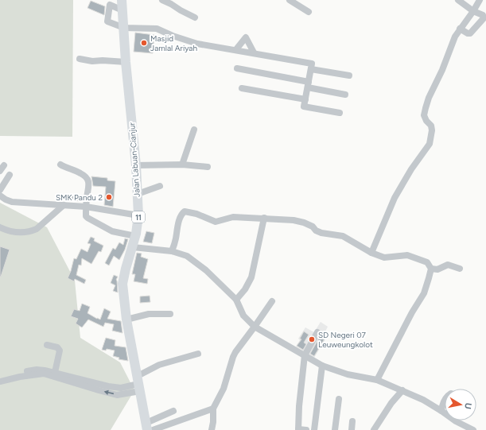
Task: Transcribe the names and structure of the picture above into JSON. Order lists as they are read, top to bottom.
{
  "streets": {
    "highway": ["Jalan Labuan-Cianjur", "11"]
  },
  "places": ["Masjid Jamlal Ariyah", "SMK Pandu 2", "SD Negeri 07 Leuweungkolot"],
  "north": "right"
}
